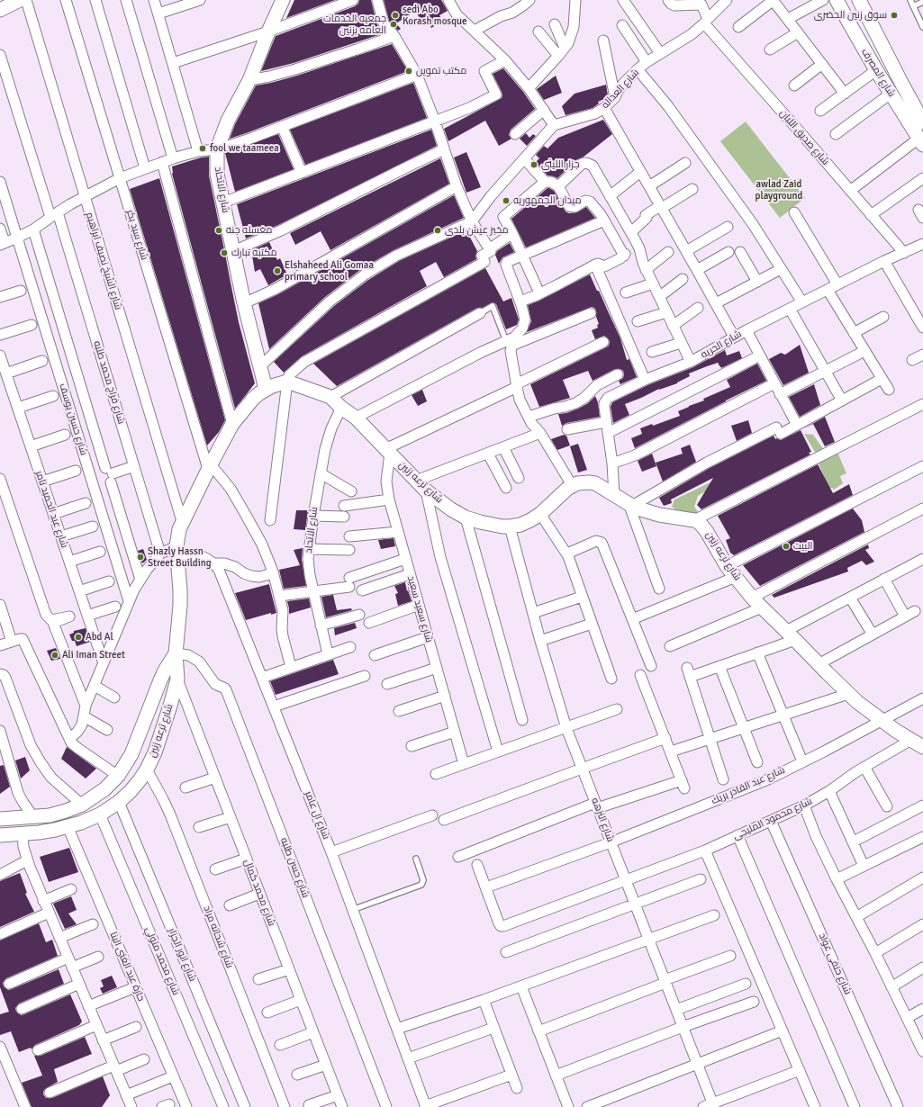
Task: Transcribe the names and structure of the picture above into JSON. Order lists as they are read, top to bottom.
{
  "streets": {
    "street": [
      "شارع المصرف",
      "شارع العداله",
      "شارع صديق اللبان",
      "شارع الاتحاد",
      "شارع سيد بكر",
      "شارع الشيخ نصيف ابراهيم",
      "شارع الحريه",
      "شارع فراج محمد طلبه",
      "شارع حسين يوسف",
      "شارع ترعه زنين",
      "شارع عبد الحميد تامر",
      "شارع سعيد سعيد",
      "شارع عبد القادر بريك",
      "شارع ال عامر",
      "شارع محمود المليجى",
      "شارع النزهه",
      "شارع حسن طلبه",
      "شارع محمد كمال",
      "شارع شحاته مراد",
      "شارع انور الجزار",
      "شارع محمد متولي",
      "شارع حنفى عواد",
      "حارة عبد الغنى البنا"
    ]
  },
  "crossings": [
    ["شارع العداله", "شارع صديق اللبان"],
    ["شارع صديق اللبان", "شارع الحريه"],
    ["شارع الاتحاد", "شارع ترعه زنين"],
    ["شارع سيد بكر", "شارع ترعه زنين"],
    ["شارع الشيخ نصيف ابراهيم", "شارع ترعه زنين"],
    ["شارع ترعه زنين", "شارع سعيد سعيد"],
    ["شارع ترعه زنين", "شارع عبد القادر بريك"],
    ["شارع ترعه زنين", "شارع محمود المليجى"],
    ["شارع ترعه زنين", "شارع النزهه"],
    ["شارع ترعه زنين", "شارع حسن طلبه"],
    ["شارع ترعه زنين", "شارع محمد كمال"],
    ["شارع ترعه زنين", "شارع شحاته مراد"],
    ["شارع ترعه زنين", "شارع انور الجزار"],
    ["شارع ترعه زنين", "شارع محمد متولي"],
    ["شارع ترعه زنين", "حارة عبد الغنى البنا"],
    ["شارع عبد القادر بريك", "شارع محمود المليجى"],
    ["شارع عبد القادر بريك", "شارع النزهه"],
    ["شارع محمود المليجى", "شارع النزهه"],
    ["شارع محمود المليجى", "شارع حنفى عواد"]
  ],
  "parks": ["awlad Zaid playground"],
  "places": [
    "sedi Abo Korash mosque",
    "سوق زنين الحضرى",
    "جمعيه الخدمات العامه بزنين",
    "مكتب تموين",
    "fool we taameea",
    "جزار الليثى",
    "ميدان الجمهوريه",
    "مغسله جنه",
    "مخبز عيش بلدى",
    "مكتبه تبارك",
    "Elshaheed Ali Gomaa primary school",
    "البيت",
    "Shazly Hassn Street Building",
    "Abd Al",
    "Ali Iman Street"
  ]
}
